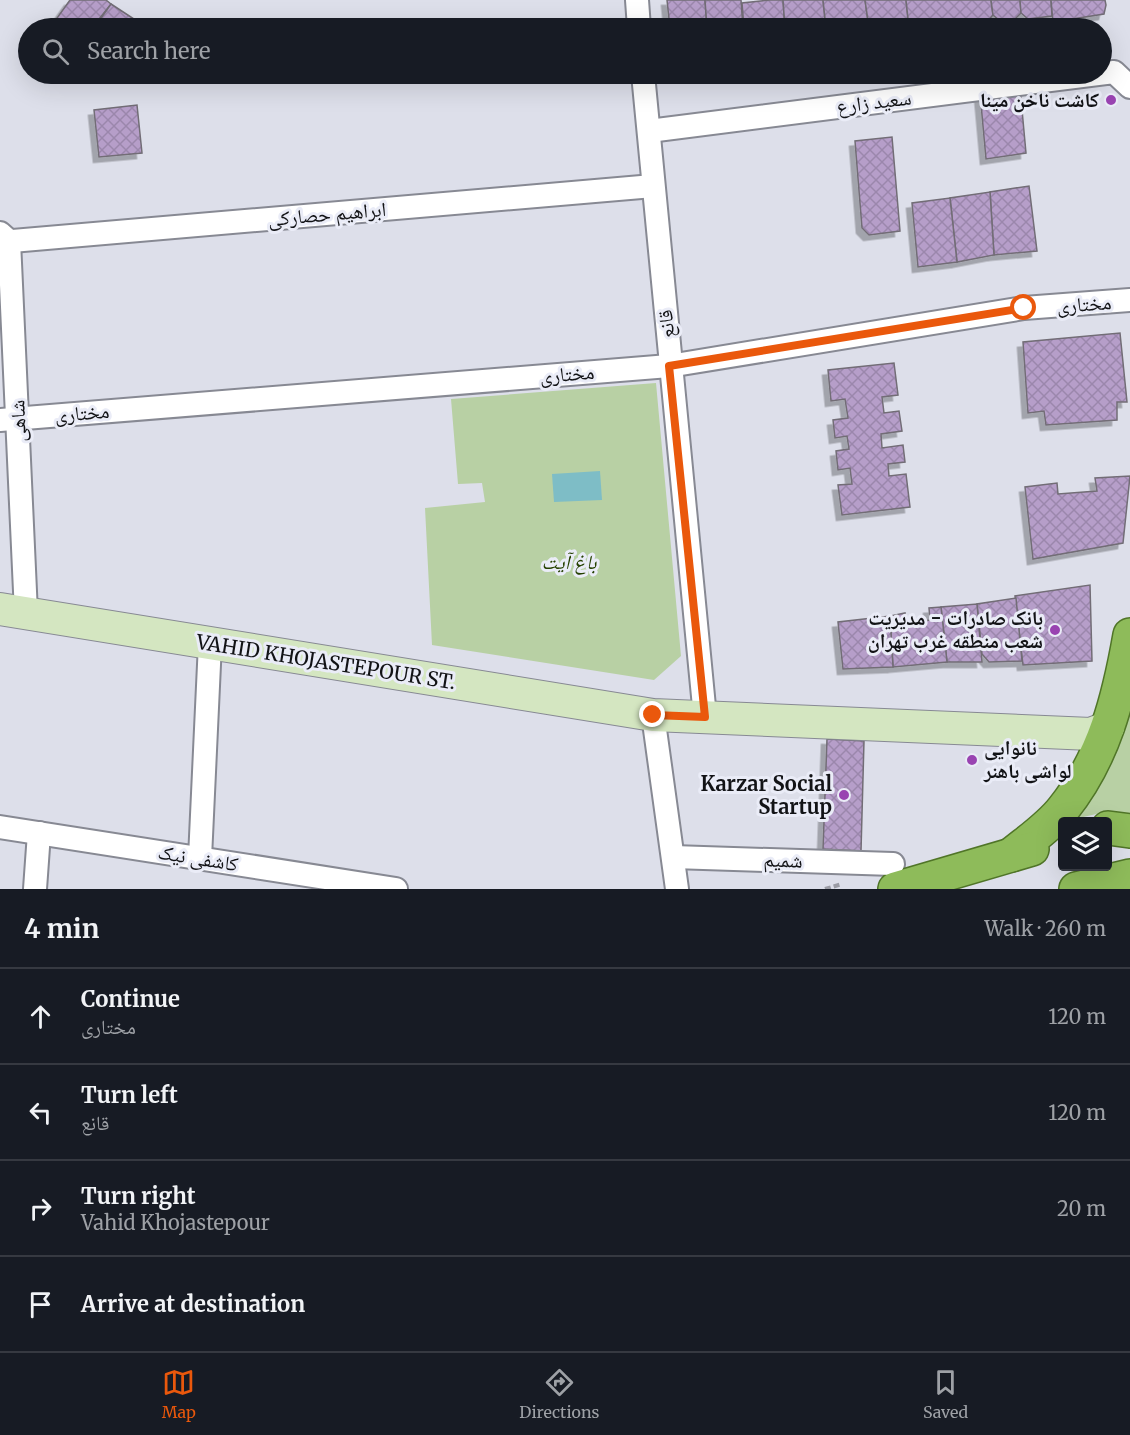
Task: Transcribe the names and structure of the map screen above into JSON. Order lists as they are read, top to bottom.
{
  "streets": {
    "main road": ["VAHID KHOJASTEPOUR ST."],
    "street": [
      "سعید زارع",
      "ابراهیم حصارکی",
      "مختاری",
      "قانع",
      "شاهی",
      "کاشفی نیک",
      "شمیم"
    ]
  },
  "crossings": [
    ["سعید زارع", "قانع"],
    ["ابراهیم حصارکی", "قانع"],
    ["ابراهیم حصارکی", "شاهی"],
    ["مختاری", "قانع"],
    ["مختاری", "شاهی"],
    ["قانع", "VAHID KHOJASTEPOUR ST."],
    ["شاهی", "VAHID KHOJASTEPOUR ST."]
  ],
  "parks": ["باغ آیت"],
  "places": [
    "کاشت ناخن مینا",
    "بانک صادرات - مدیریت شعب منطقه غرب تهران",
    "نانوایی لواشی باهنر",
    "Karzar Social Startup"
  ],
  "page": {
    "search": "Search here",
    "heading": ["4 min", "Walk · 260 m"],
    "list": [
      ["Continue", "مختاری", "120 m"],
      ["Turn left", "قانع", "120 m"],
      ["Turn right", "Vahid Khojastepour", "20 m"],
      "Arrive at destination"
    ],
    "nav": ["Map", "Directions", "Saved"]
  }
}
